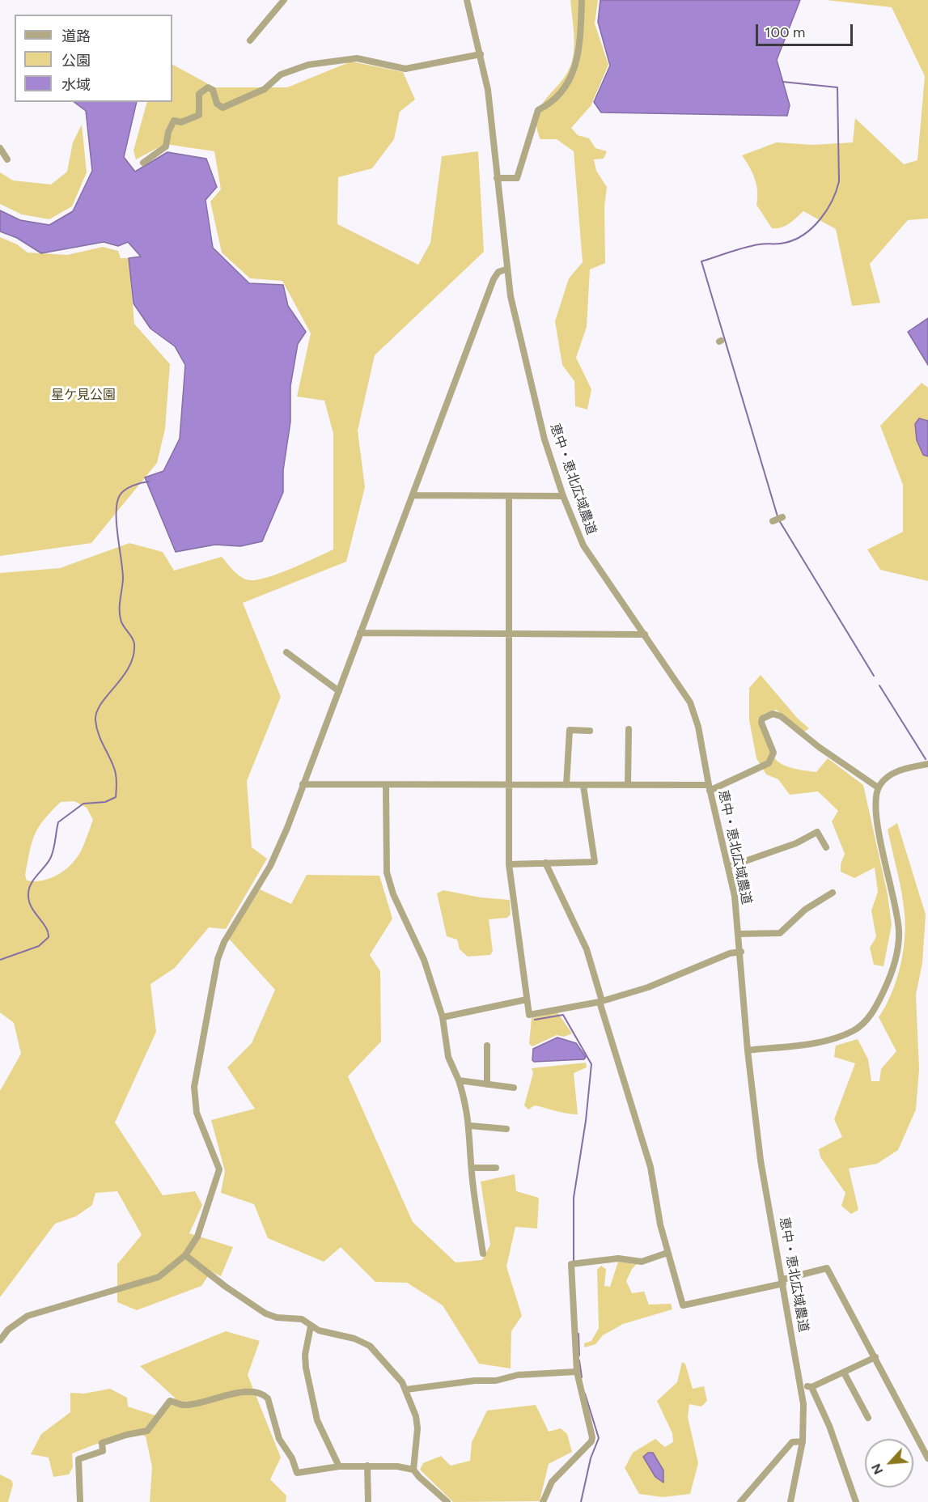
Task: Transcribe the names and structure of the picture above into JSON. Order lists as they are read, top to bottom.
{
  "streets": {
    "street": ["恵中・恵北広域農道"]
  },
  "parks": ["星ケ見公園"],
  "legend": ["道路", "公園", "水域"],
  "scale_bar": "100 m",
  "north": "bottom left"
}
